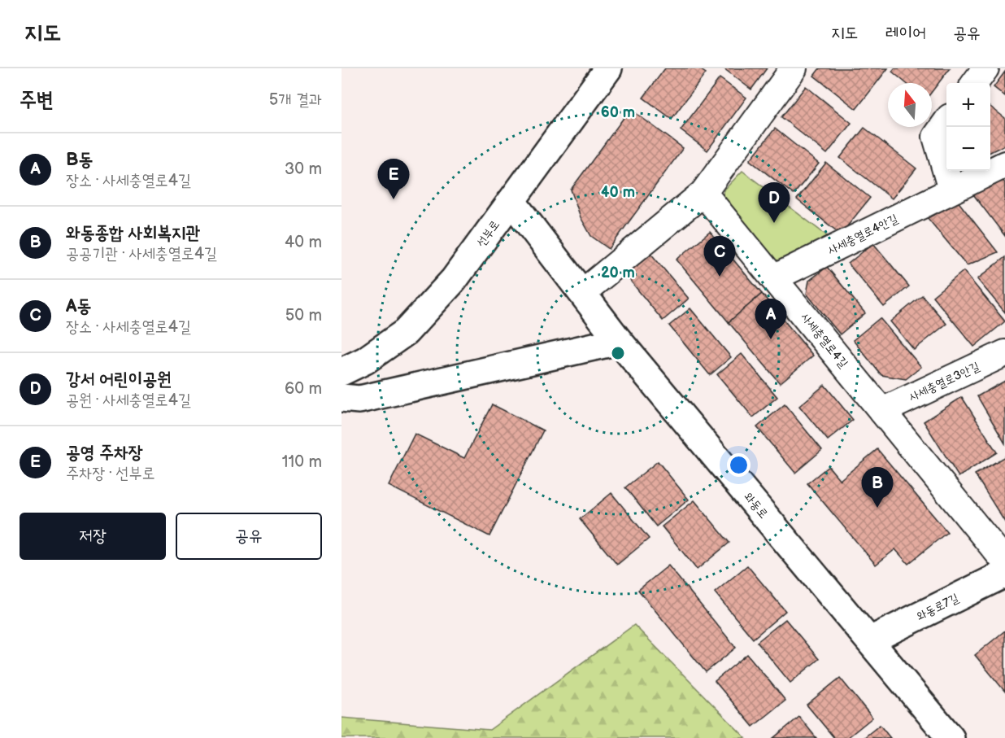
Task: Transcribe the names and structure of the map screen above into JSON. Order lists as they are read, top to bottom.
{
  "streets": {
    "main road": ["선부로", "와동로", "와동로7길"],
    "street": ["사세충열로4안길", "사세충열로4길", "사세충열로3안길"]
  },
  "crossings": [
    ["선부로", "와동로"],
    ["사세충열로4안길", "사세충열로4길"],
    ["사세충열로4길", "사세충열로3안길"],
    ["와동로", "와동로7길"]
  ],
  "north": "top",
  "page": {
    "header": "지도",
    "nav": ["지도", "레이어", "공유"],
    "heading": ["주변", "5개 결과"],
    "map_buttons": ["+", "−"],
    "list": [
      {
        "mark": "A",
        "name": "B동",
        "note": "장소 · 사세충열로4길",
        "value": "30 m"
      },
      {
        "mark": "B",
        "name": "와동종합 사회복지관",
        "note": "공공기관 · 사세충열로4길",
        "value": "40 m"
      },
      {
        "mark": "C",
        "name": "A동",
        "note": "장소 · 사세충열로4길",
        "value": "50 m"
      },
      {
        "mark": "D",
        "name": "강서 어린이공원",
        "note": "공원 · 사세충열로4길",
        "value": "60 m"
      },
      {
        "mark": "E",
        "name": "공영 주차장",
        "note": "주차장 · 선부로",
        "value": "110 m"
      }
    ],
    "pins": [
      "E",
      "D",
      "C",
      "A",
      "B"
    ],
    "buttons": ["저장", "공유"]
  },
  "rings": ["60 m", "40 m", "20 m"]
}
